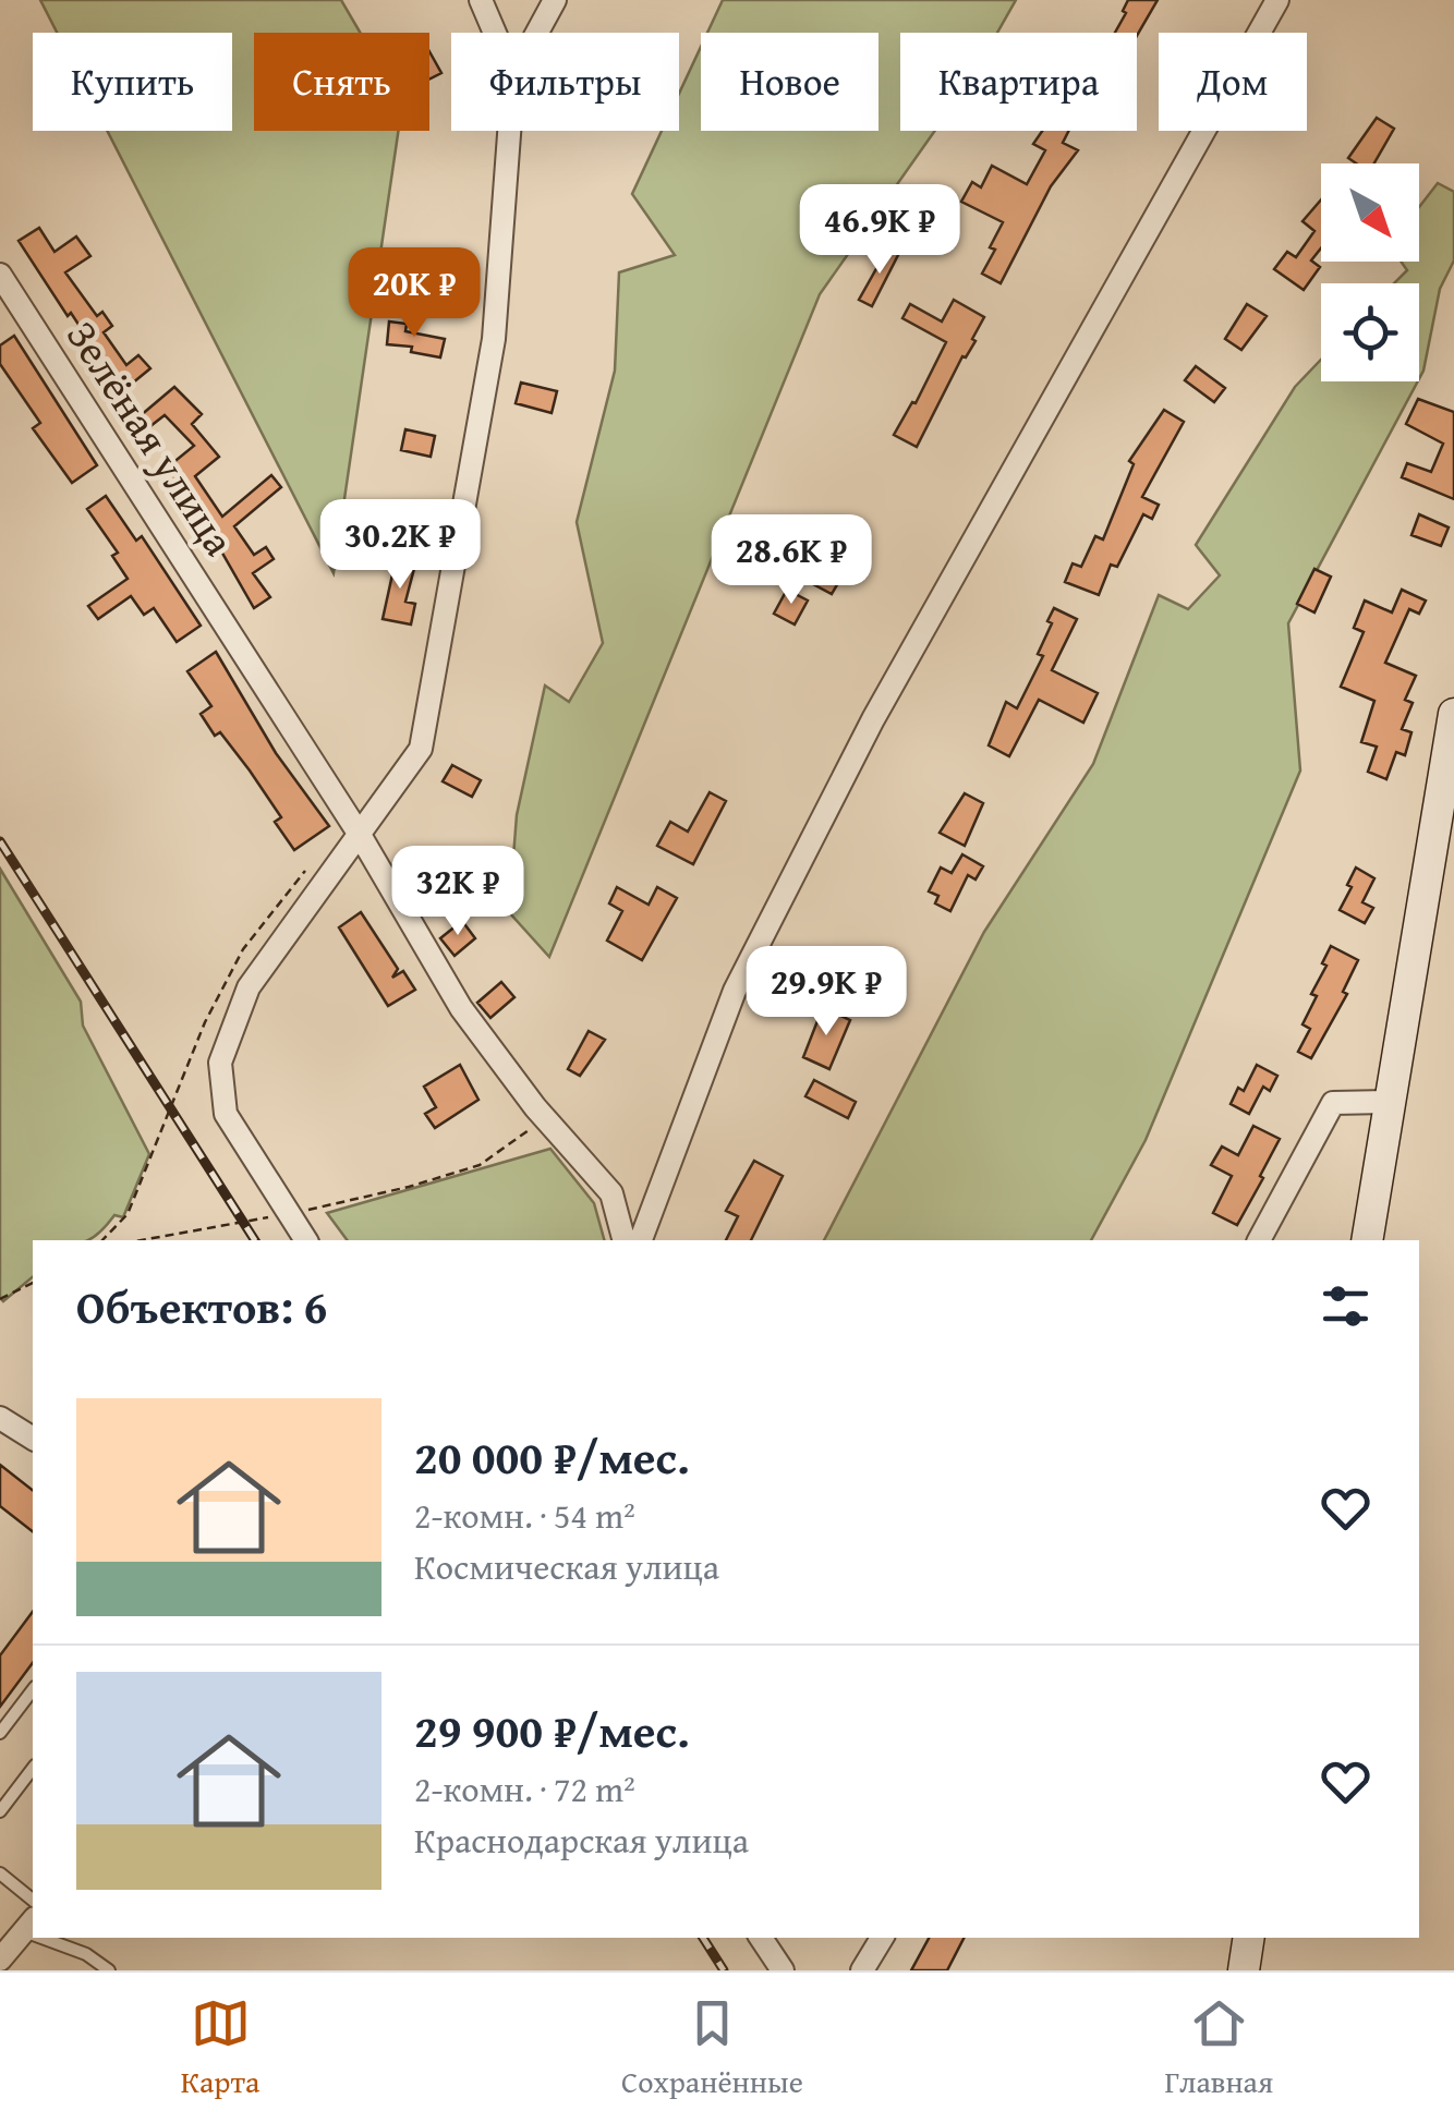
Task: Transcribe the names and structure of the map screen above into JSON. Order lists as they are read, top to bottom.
{
  "streets": {
    "street": ["Зелёная улица"]
  },
  "north": "bottom right",
  "page": {
    "chip": [
      "Купить",
      "Снять",
      "Фильтры",
      "Новое",
      "Квартира",
      "Дом"
    ],
    "price": [
      "46.9K ₽",
      "20K ₽",
      "30.2K ₽",
      "28.6K ₽",
      "32K ₽",
      "29.9K ₽"
    ],
    "heading": "Объектов: 6",
    "list": [
      {
        "name": "20 000 ₽/мес.",
        "note": "2-комн. · 54 m² · Космическая улица"
      },
      {
        "name": "29 900 ₽/мес.",
        "note": "2-комн. · 72 m² · Краснодарская улица"
      }
    ],
    "tabs": ["Карта", "Сохранённые", "Главная"]
  }
}
